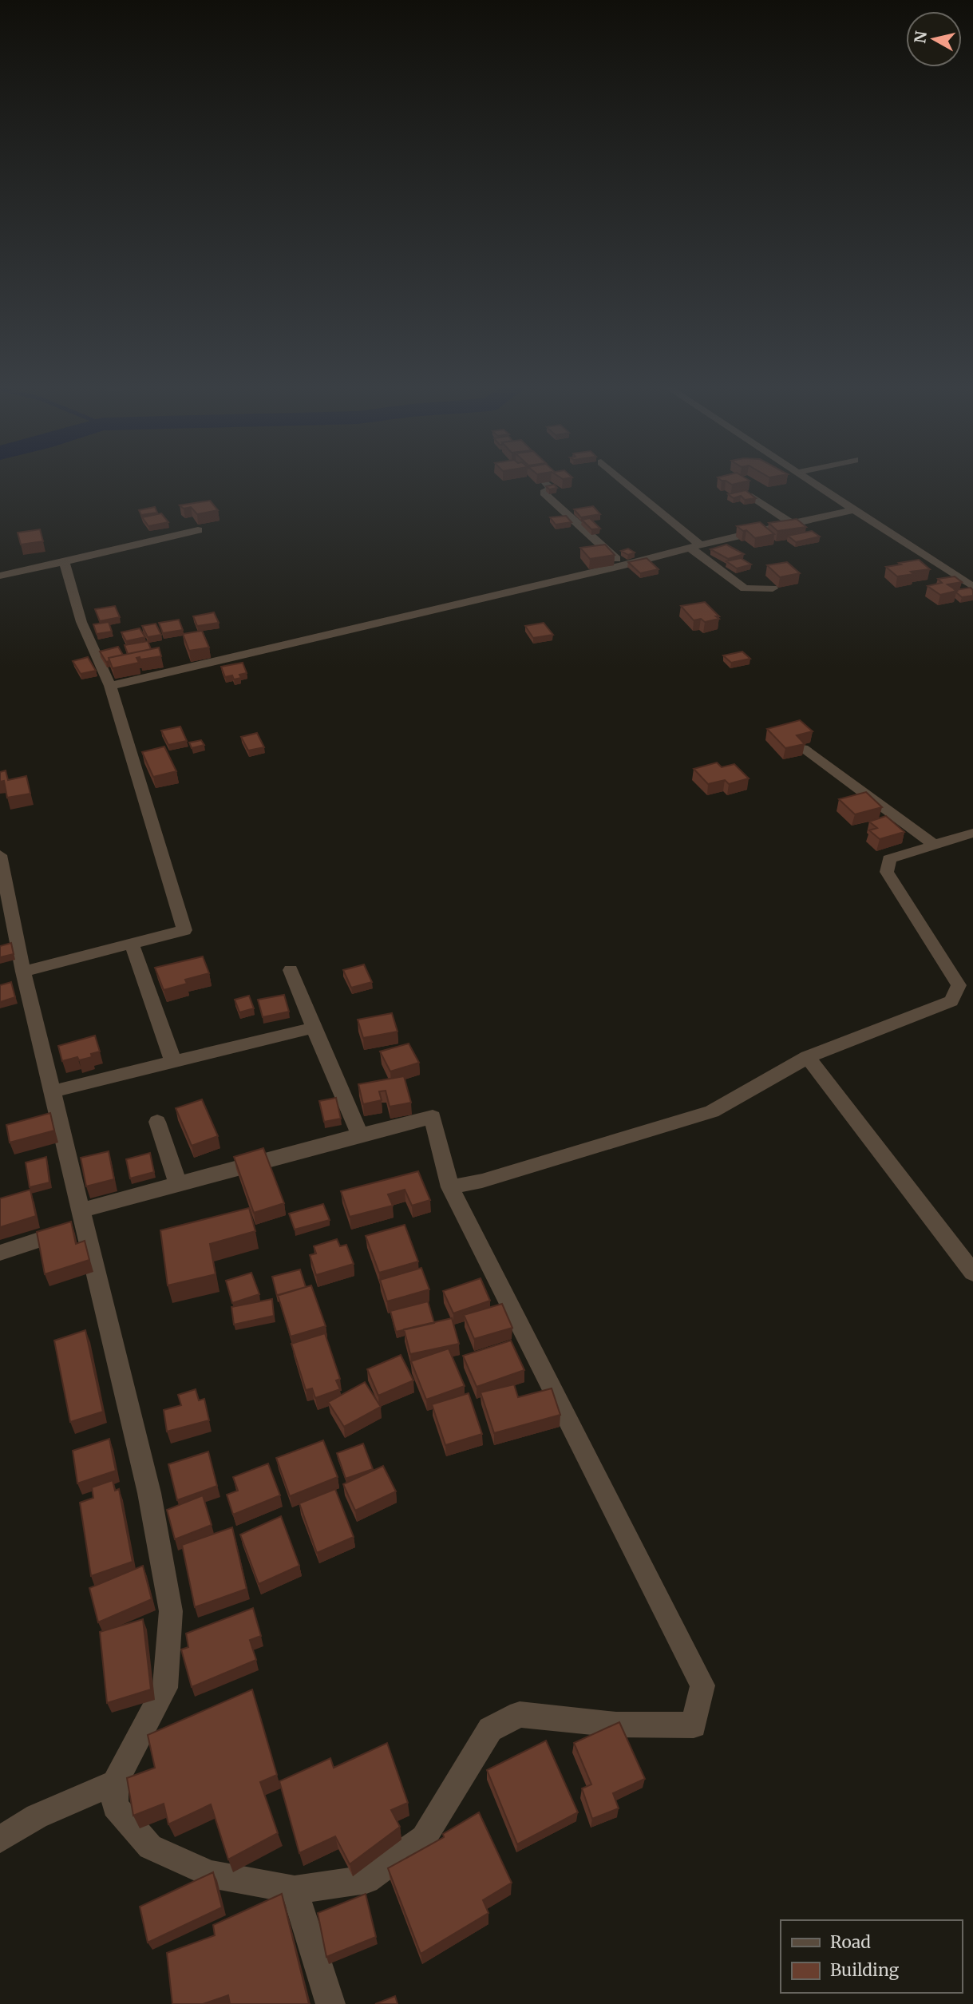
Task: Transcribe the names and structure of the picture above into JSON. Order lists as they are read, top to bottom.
{
  "legend": ["Road", "Building"],
  "north": "left"
}
